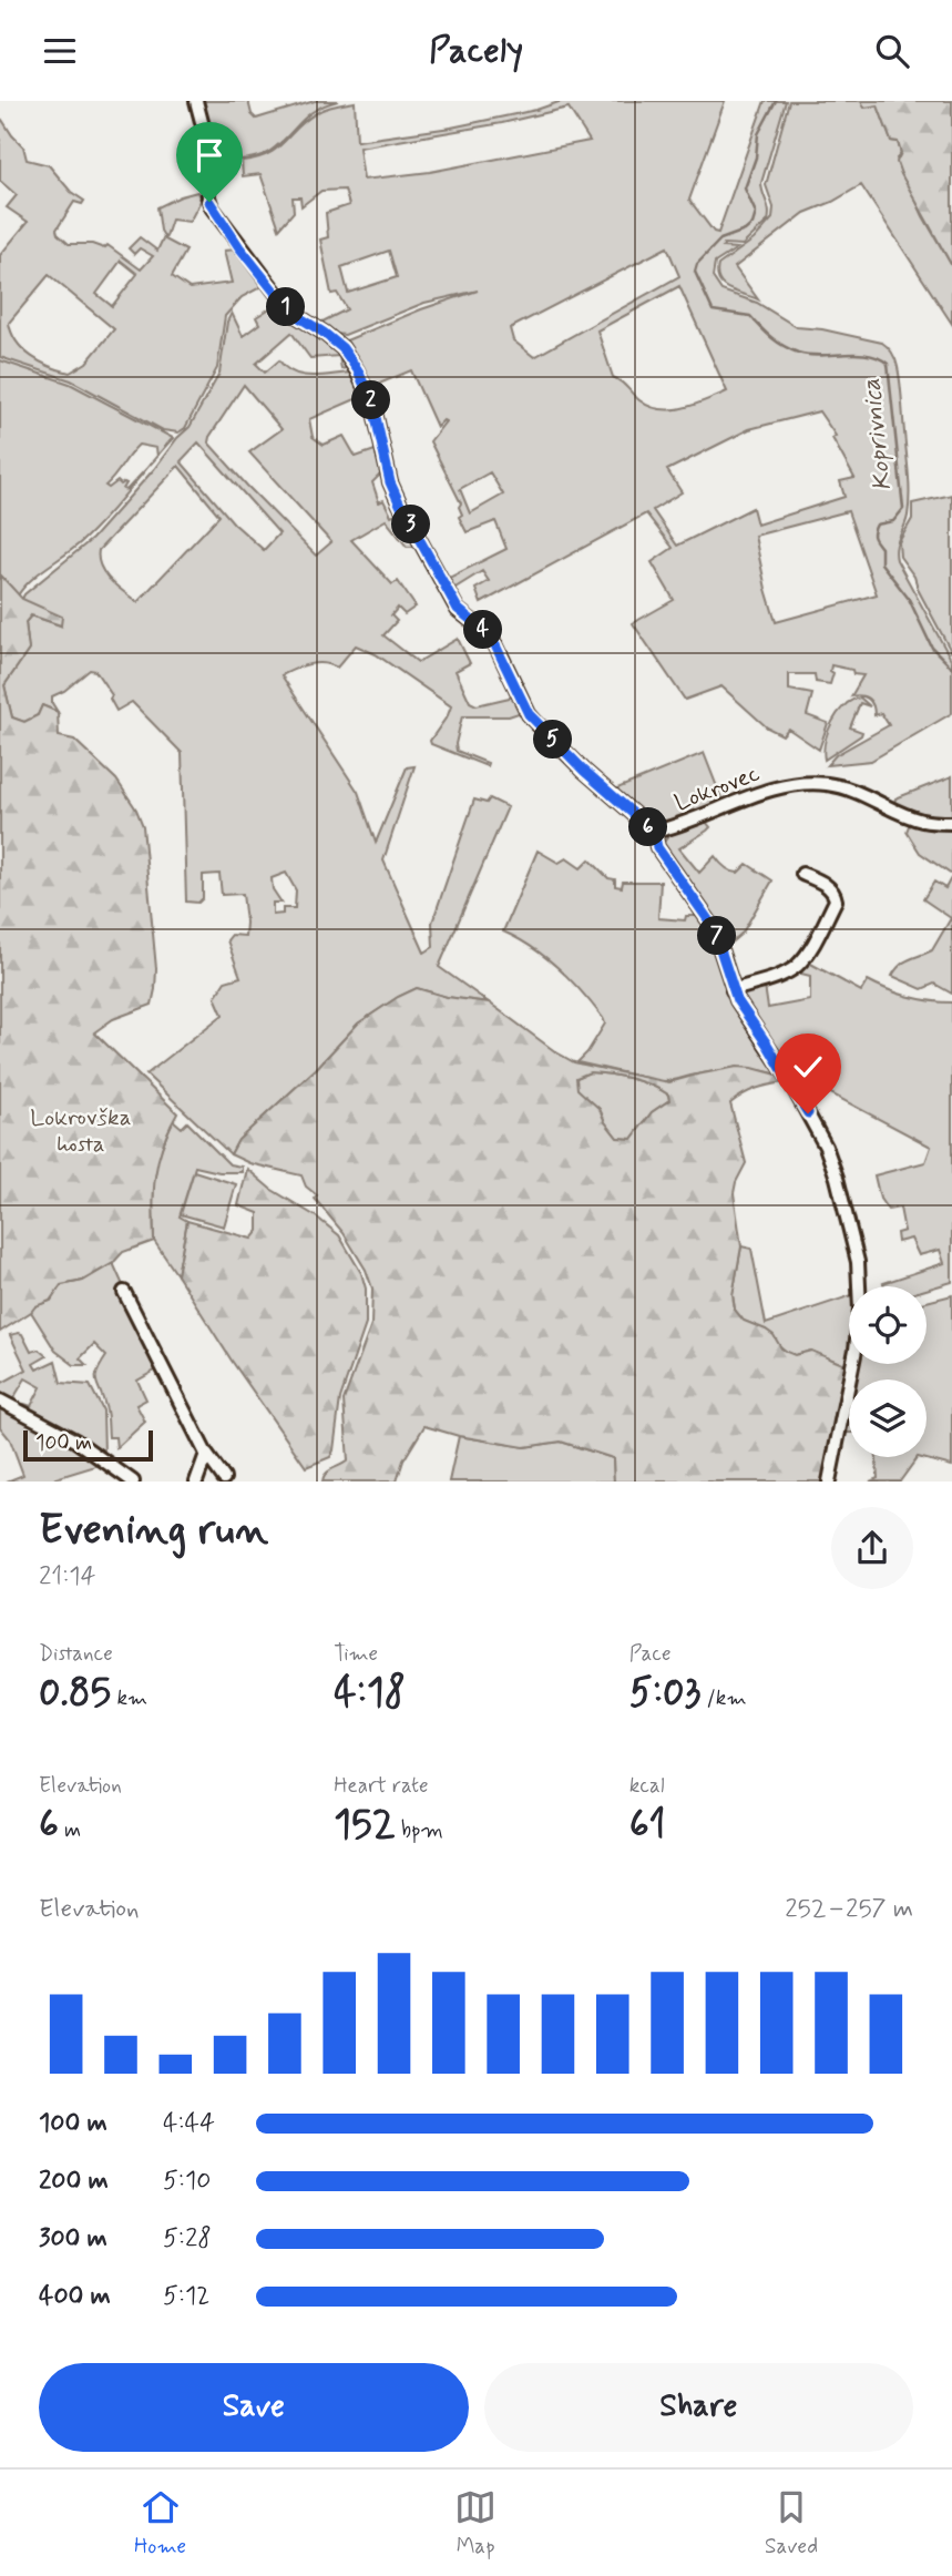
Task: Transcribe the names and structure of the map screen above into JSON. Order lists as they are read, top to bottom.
{
  "streets": {
    "street": ["Lokrovec"]
  },
  "water": ["Koprivnica"],
  "parks": ["Lokrovška hosta"],
  "scale_bar": "100 m",
  "page": {
    "header": "Pacely",
    "pins": [
      "1",
      "2",
      "3",
      "4",
      "5",
      "6",
      "7"
    ],
    "scale": "100 m",
    "heading": ["Evening run", "21:14"],
    "stats": [
      ["Distance", "0.85 km"],
      ["Time", "4:18"],
      ["Pace", "5:03 /km"],
      ["Elevation", "6 m"],
      ["Heart rate", "152 bpm"],
      ["kcal", "61"]
    ],
    "chart": ["Elevation", "252–257 m"],
    "list": [
      {
        "name": "100 m",
        "note": "4:44"
      },
      {
        "name": "200 m",
        "note": "5:10"
      },
      {
        "name": "300 m",
        "note": "5:28"
      },
      {
        "name": "400 m",
        "note": "5:12"
      }
    ],
    "buttons": ["Save", "Share"],
    "tabs": ["Home", "Map", "Saved"]
  }
}
